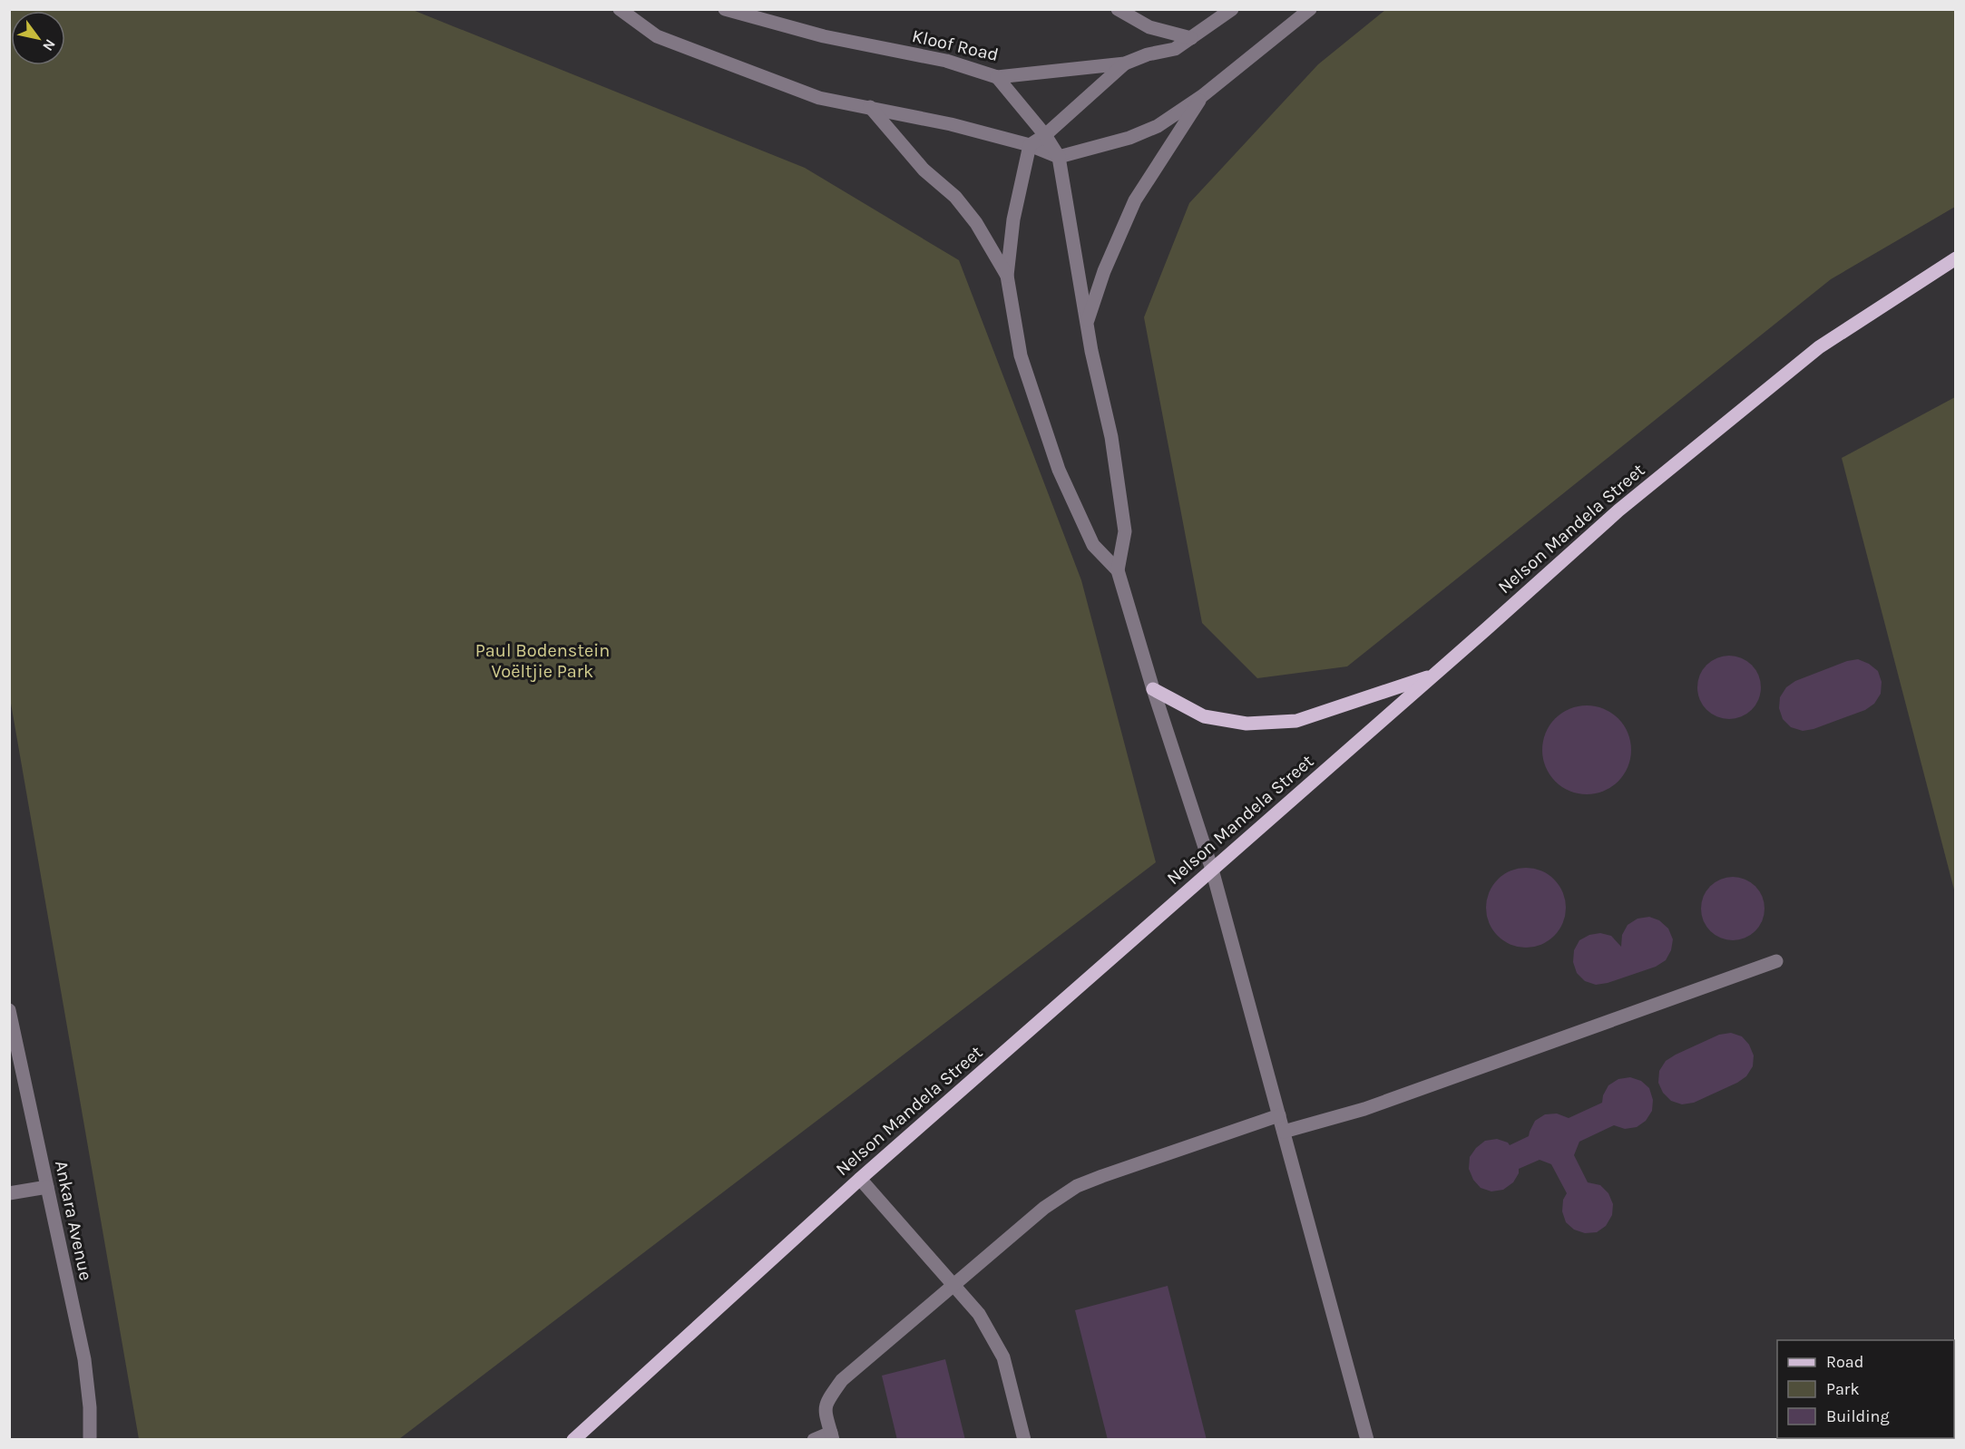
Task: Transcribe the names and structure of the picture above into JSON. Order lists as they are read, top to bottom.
{
  "streets": {
    "main road": ["Nelson Mandela Street"],
    "street": ["Kloof Road", "Ankara Avenue"]
  },
  "parks": ["Paul Bodenstein Voëltjie Park"],
  "legend": ["Road", "Park", "Building"],
  "north": "bottom right"
}
